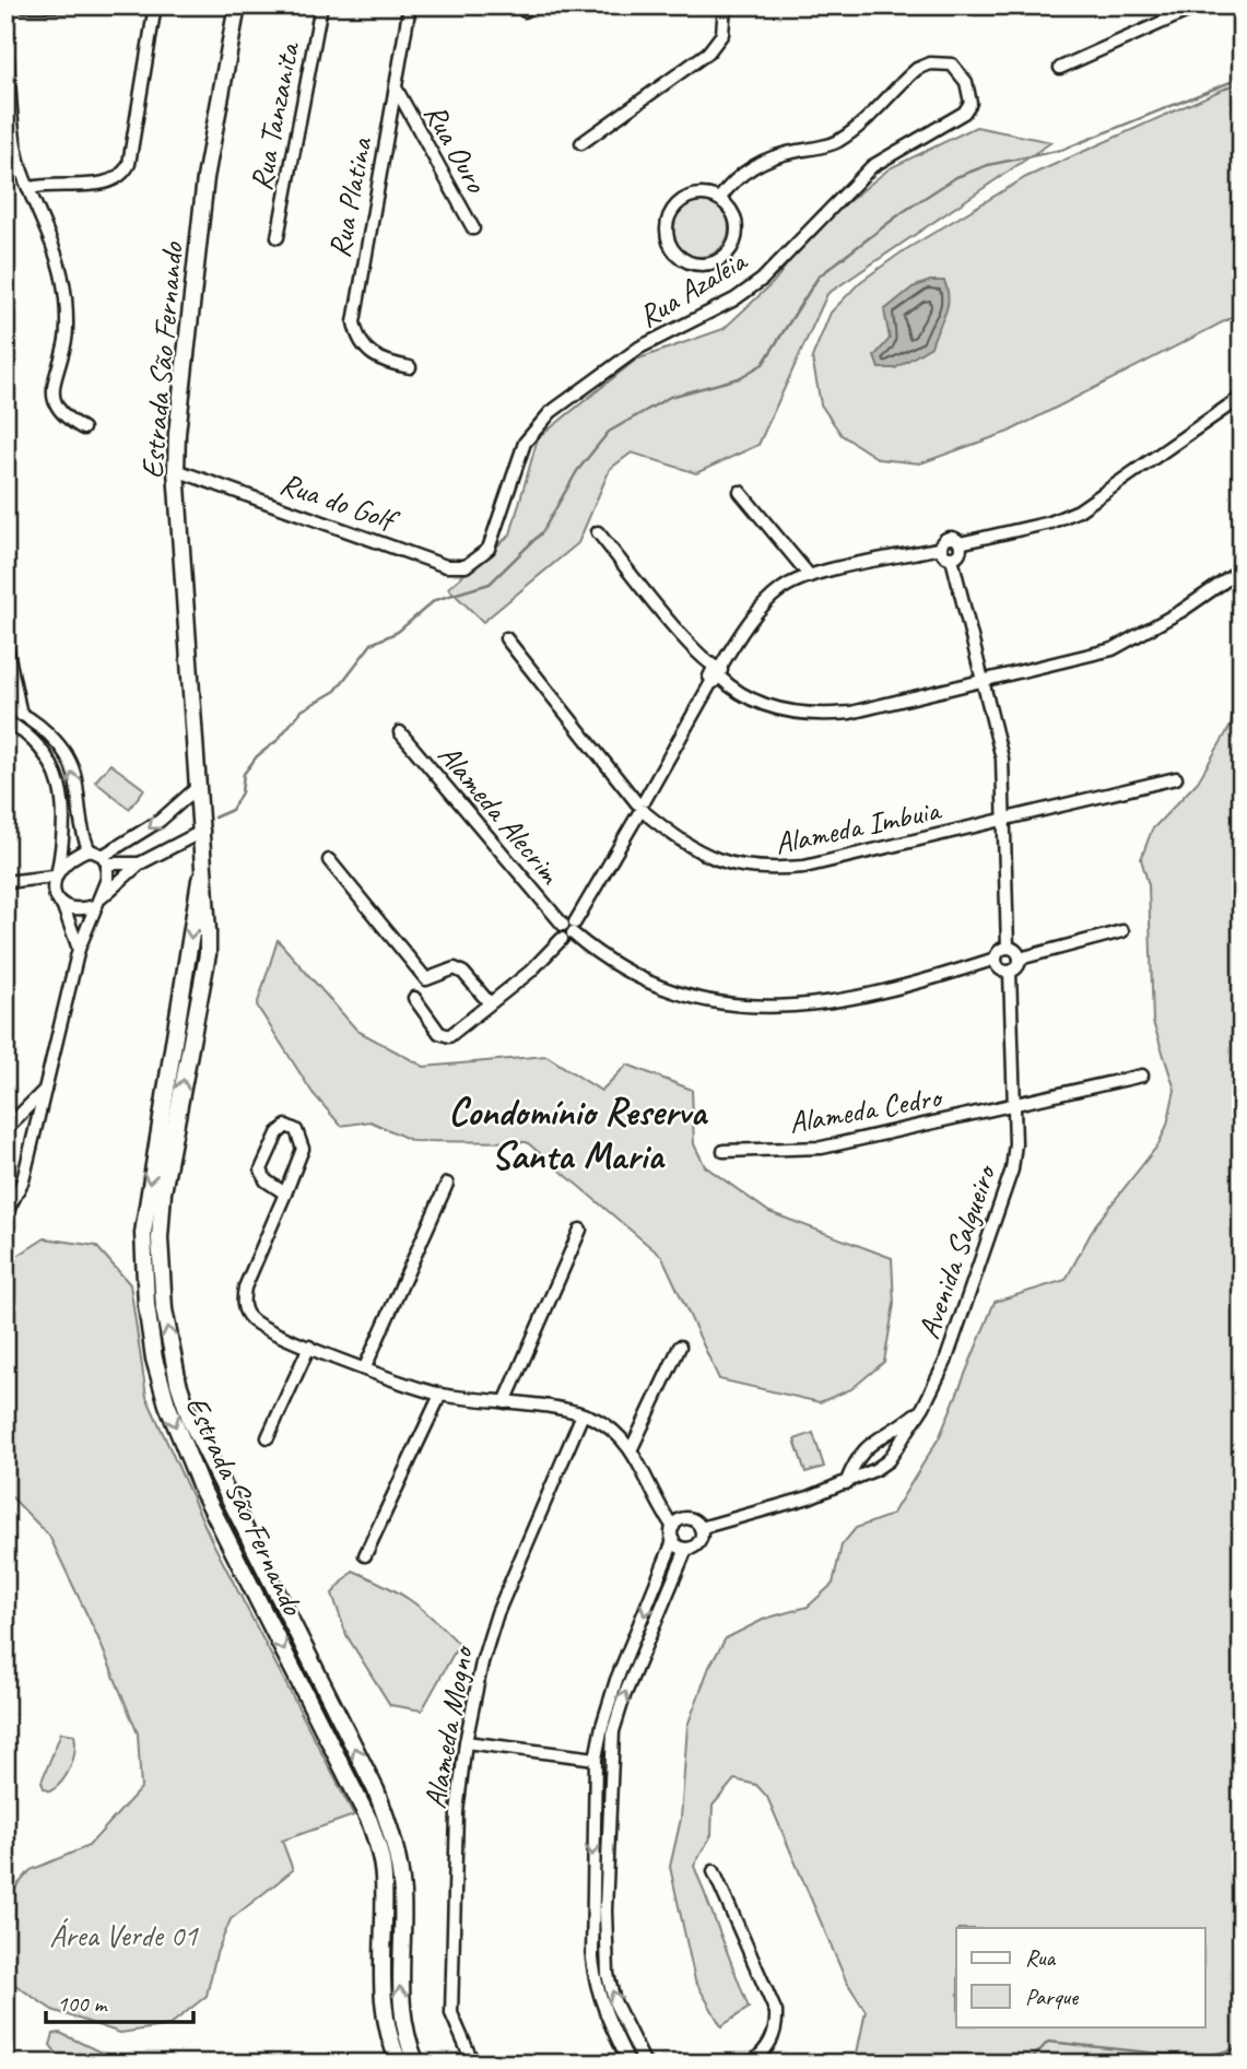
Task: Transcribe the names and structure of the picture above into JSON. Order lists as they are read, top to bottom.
{
  "streets": {
    "main road": ["Estrada São Fernando"],
    "street": [
      "Rua Tanzanita",
      "Rua Ouro",
      "Rua Platina",
      "Rua Azaleia",
      "Rua do Golf",
      "Alameda Alecrim",
      "Alameda Imbuia",
      "Alameda Cedro",
      "Avenida Salgueiro",
      "Alameda Mogno"
    ]
  },
  "crossings": [
    ["Rua Ouro", "Rua Platina"],
    ["Rua Azaleia", "Rua do Golf"],
    ["Estrada São Fernando", "Rua do Golf"],
    ["Alameda Alecrim", "Avenida Salgueiro"],
    ["Alameda Cedro", "Avenida Salgueiro"]
  ],
  "districts": ["Condomínio Reserva Santa Maria"],
  "parks": ["Área Verde 01"],
  "legend": ["Rua", "Parque"],
  "scale_bar": "100 m"
}
